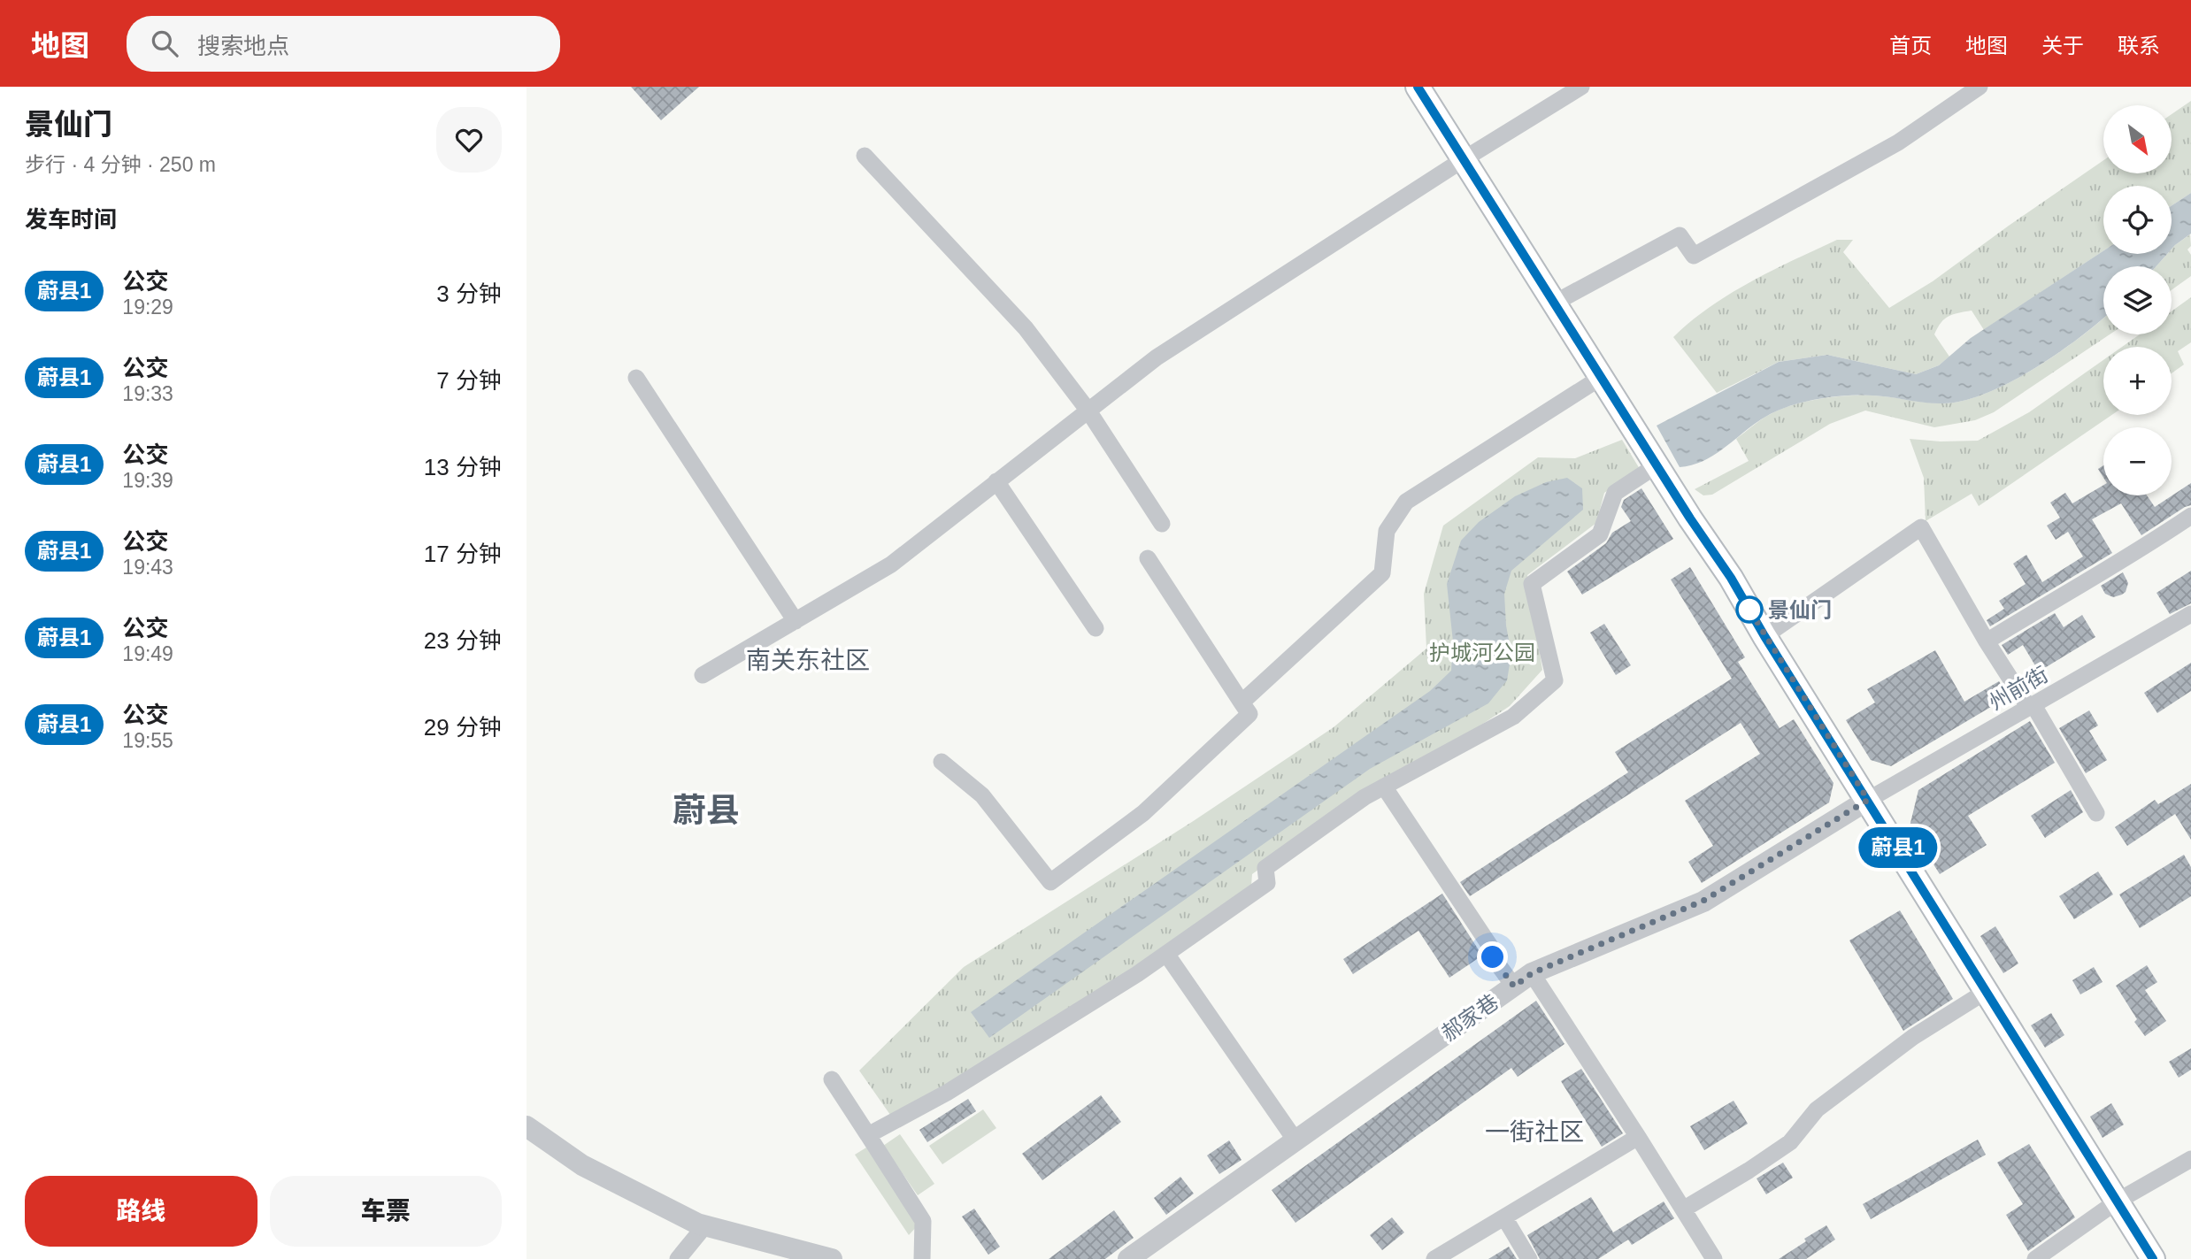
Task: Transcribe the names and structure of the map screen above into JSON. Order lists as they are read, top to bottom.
{
  "streets": {
    "street": ["州前街", "郝家巷"]
  },
  "crossings": [
    ["州前街", "郝家巷"]
  ],
  "districts": ["南关东社区", "蔚县", "一街社区"],
  "parks": ["护城河公园"],
  "places": ["景仙门"],
  "lines": ["bus line 蔚县1"],
  "north": "bottom right",
  "page": {
    "header": "地图",
    "search": "搜索地点",
    "nav": [
      "首页",
      "地图",
      "关于",
      "联系"
    ],
    "heading": [
      ["景仙门", "步行 · 4 分钟 · 250 m"],
      "发车时间"
    ],
    "on_map": "蔚县1",
    "map_buttons": ["+", "−"],
    "list": [
      {
        "mark": "蔚县1",
        "name": "公交",
        "note": "19:29",
        "value": "3 分钟"
      },
      {
        "mark": "蔚县1",
        "name": "公交",
        "note": "19:33",
        "value": "7 分钟"
      },
      {
        "mark": "蔚县1",
        "name": "公交",
        "note": "19:39",
        "value": "13 分钟"
      },
      {
        "mark": "蔚县1",
        "name": "公交",
        "note": "19:43",
        "value": "17 分钟"
      },
      {
        "mark": "蔚县1",
        "name": "公交",
        "note": "19:49",
        "value": "23 分钟"
      },
      {
        "mark": "蔚县1",
        "name": "公交",
        "note": "19:55",
        "value": "29 分钟"
      }
    ],
    "buttons": ["路线", "车票"]
  }
}
